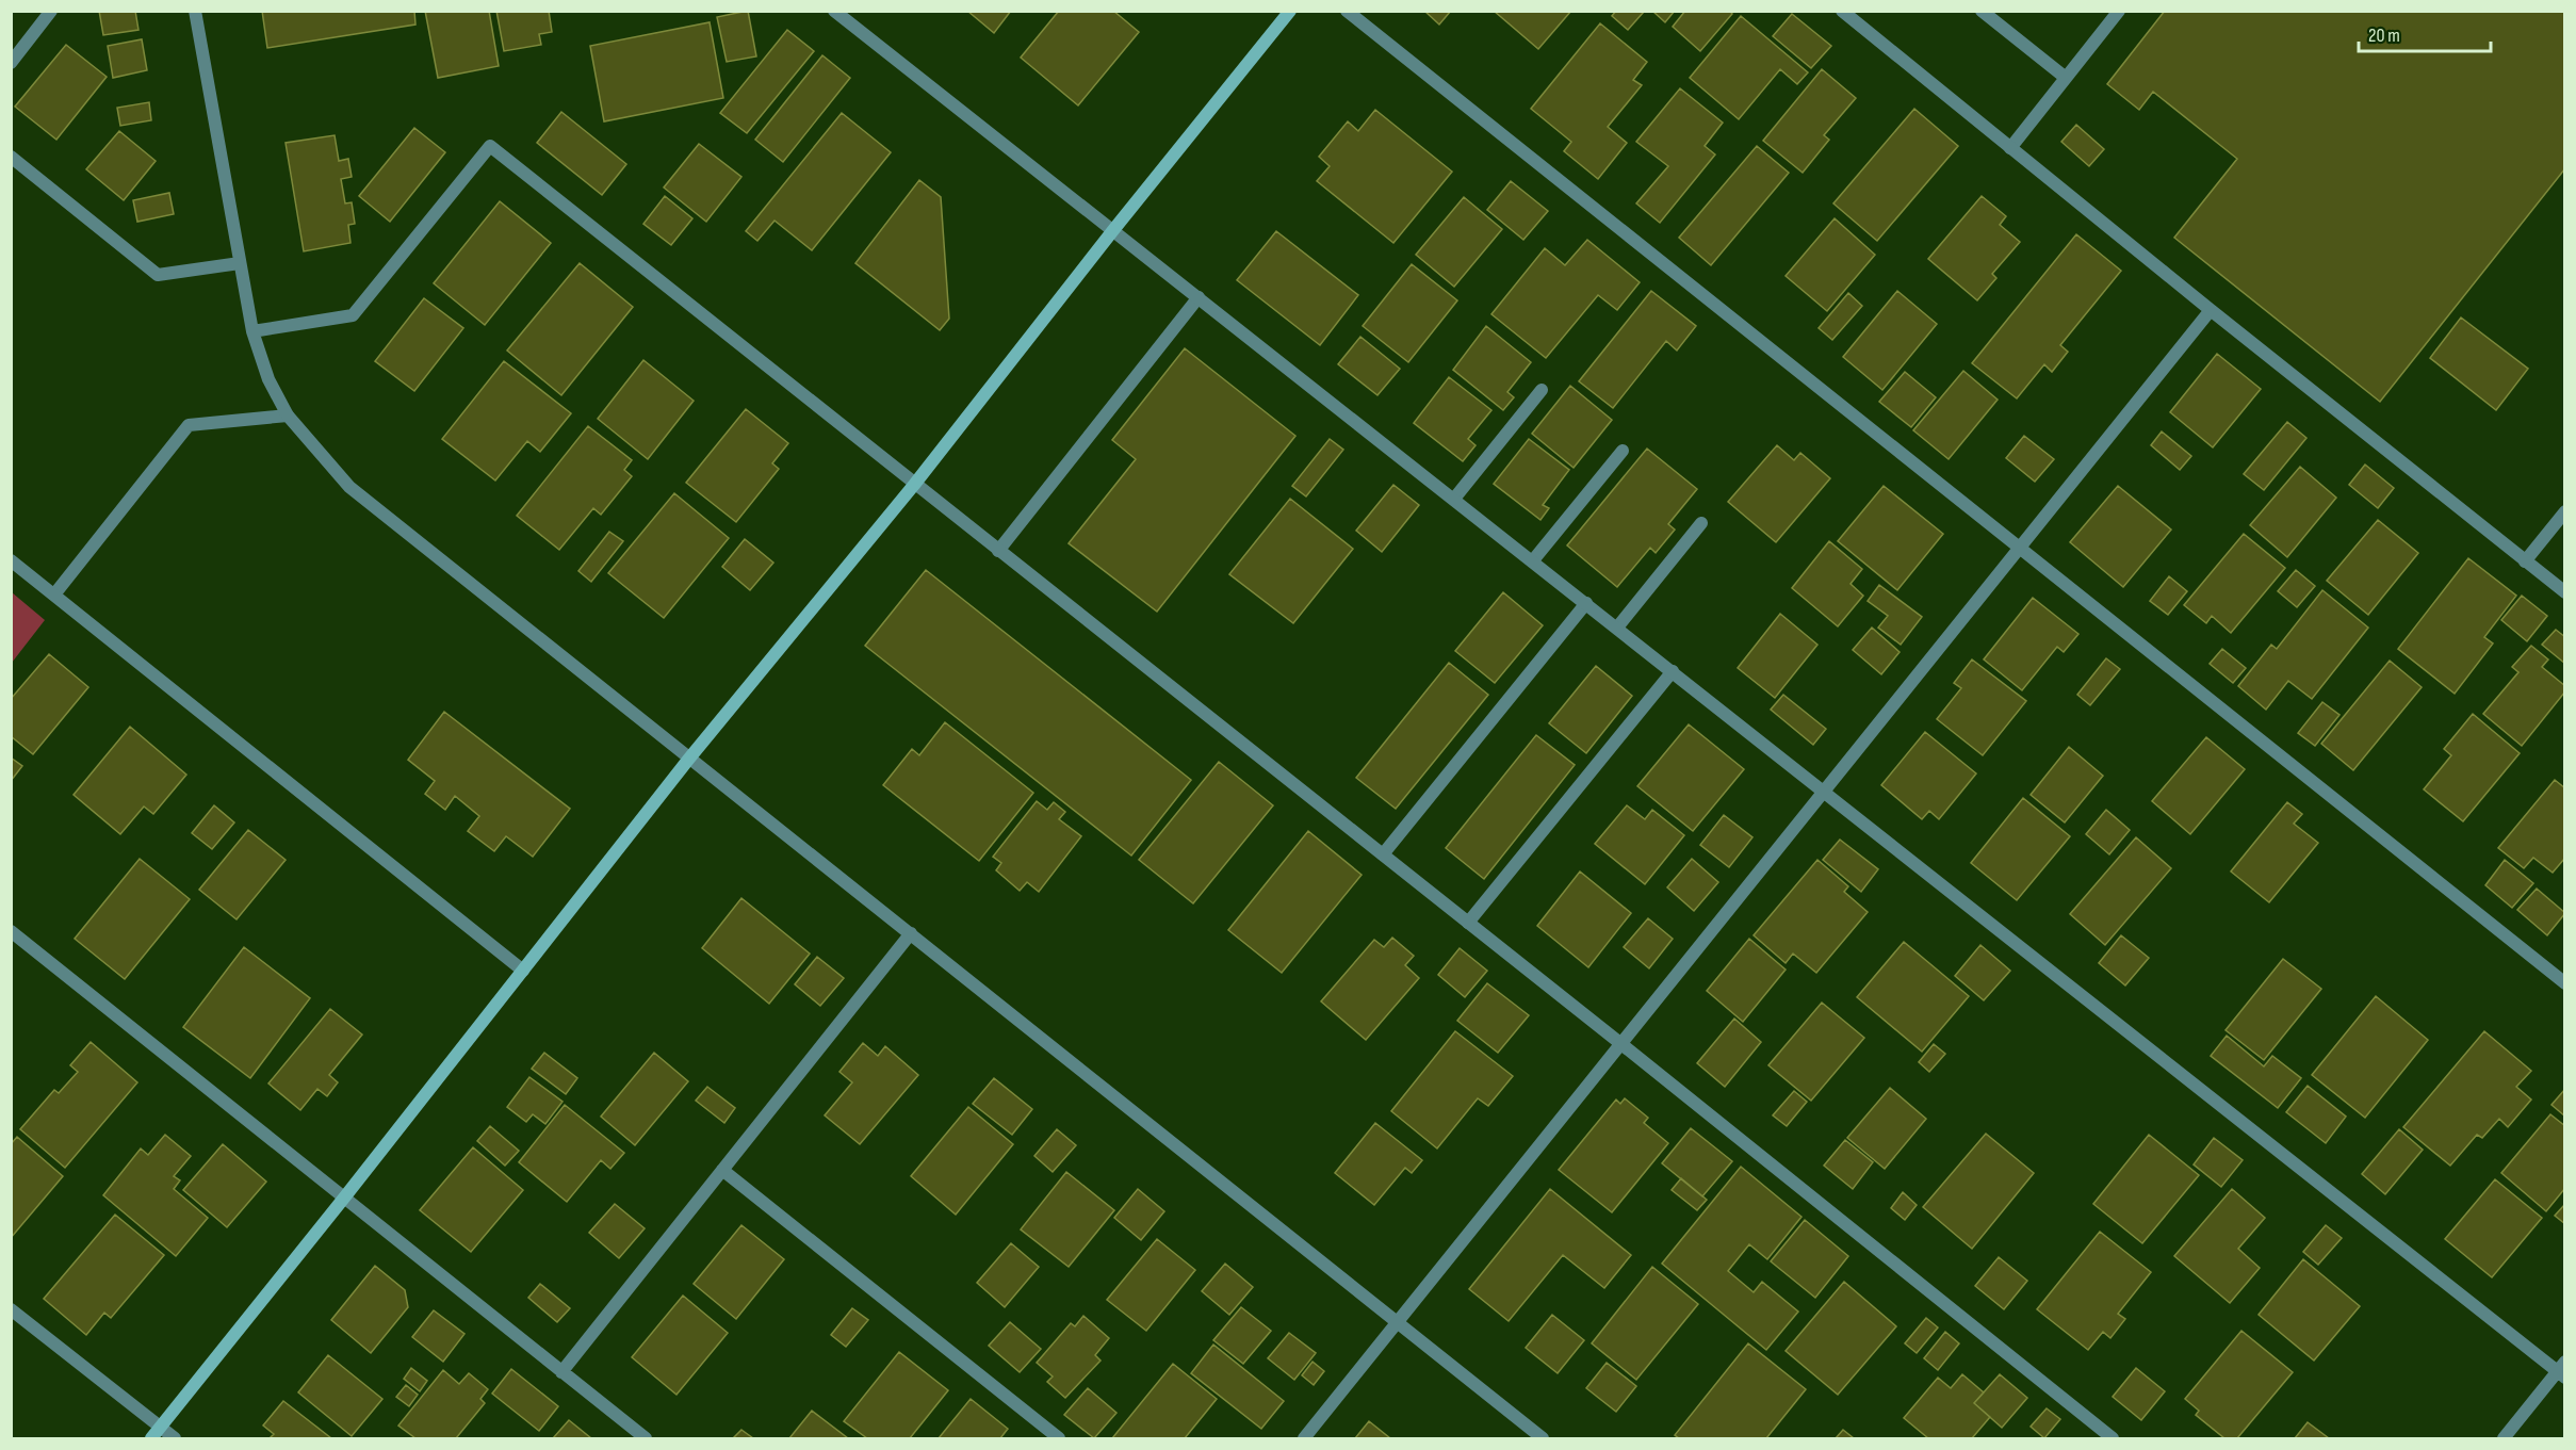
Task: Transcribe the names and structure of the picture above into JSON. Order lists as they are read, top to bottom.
{
  "scale_bar": "20 m"
}
